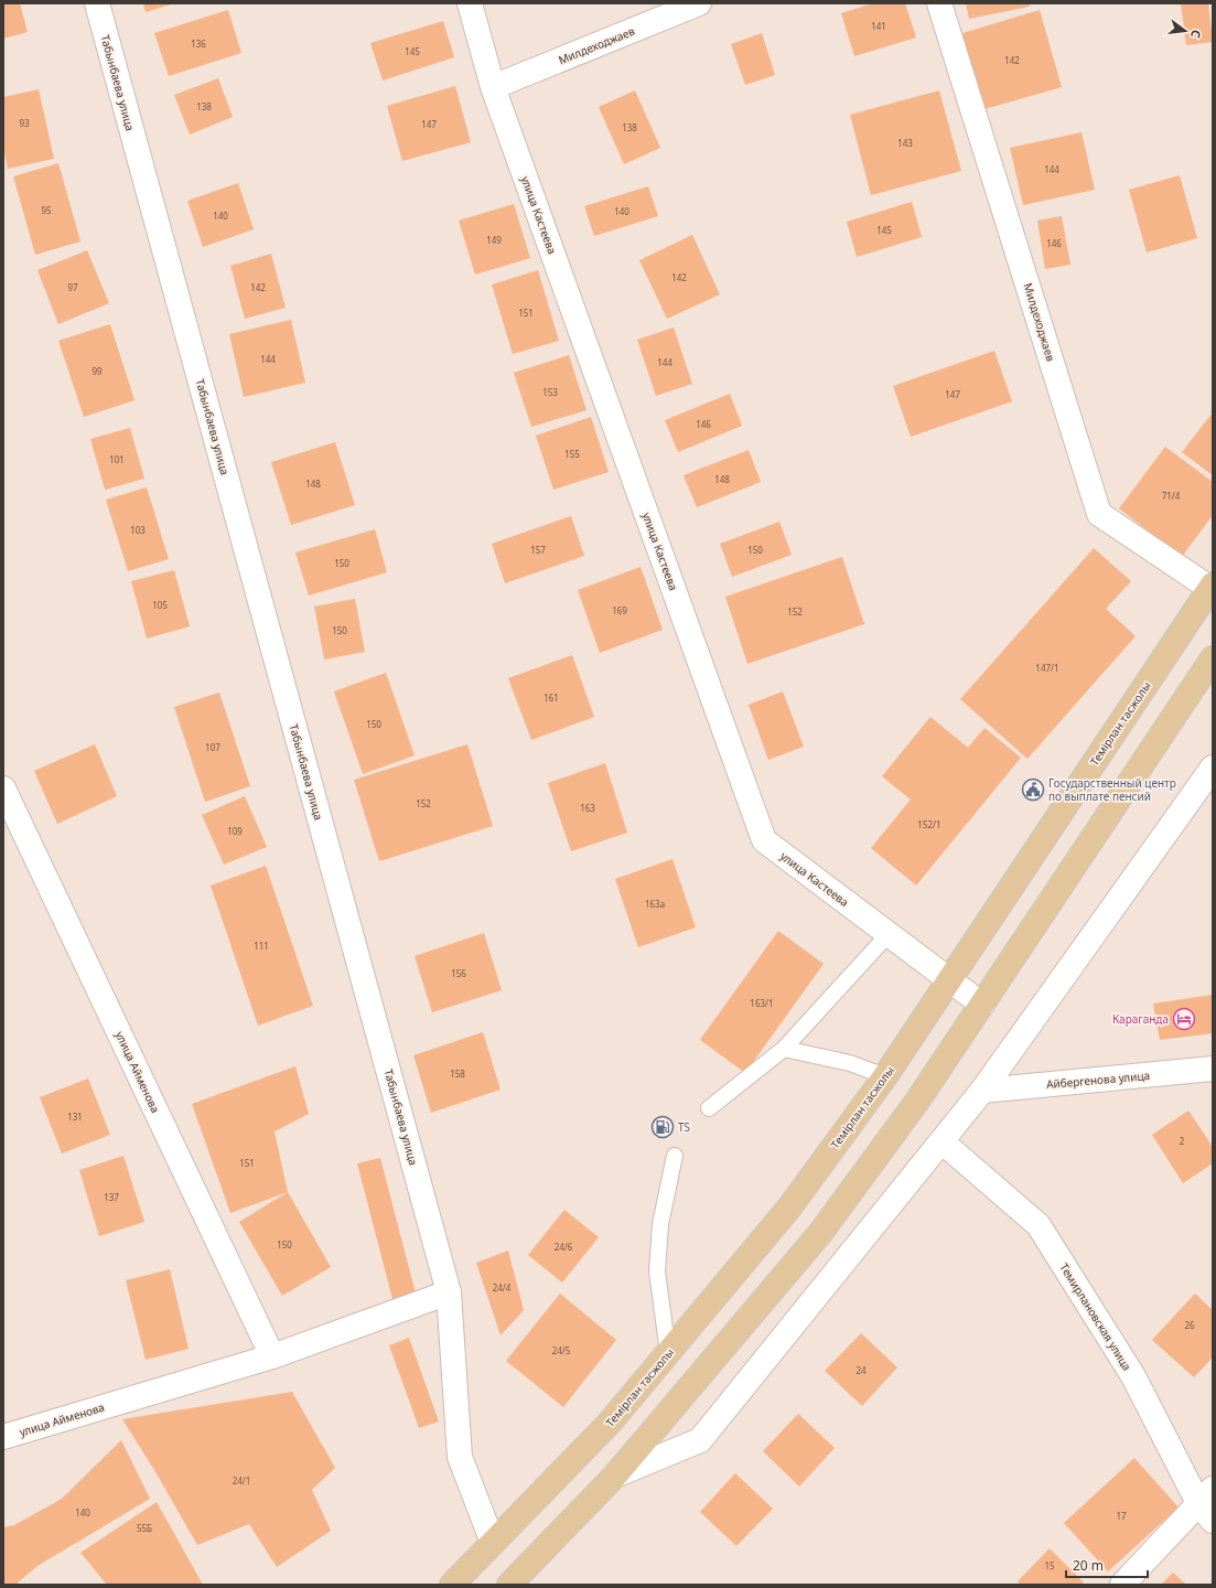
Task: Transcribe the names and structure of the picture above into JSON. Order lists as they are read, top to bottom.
{
  "streets": {
    "main road": ["Темірлан тасжолы"],
    "street": [
      "Милдеходжаев",
      "Табынбаева улица",
      "улица Кастеева",
      "улица Айменова",
      "Айбергенова улица",
      "Темирлановская улица"
    ]
  },
  "crossings": [
    ["Милдеходжаев", "улица Кастеева"],
    ["Милдеходжаев", "Темірлан тасжолы"],
    ["Табынбаева улица", "Темірлан тасжолы"],
    ["Табынбаева улица", "улица Айменова"],
    ["улица Кастеева", "Темірлан тасжолы"]
  ],
  "places": {
    "public building": ["Государственный центр по выплате пенсий"],
    "hotel": ["Караганда"],
    "fuel station": ["TS"]
  },
  "house_numbers": [
    "141",
    "136",
    "145",
    "142",
    "138",
    "93",
    "147",
    "138",
    "143",
    "144",
    "95",
    "140",
    "140",
    "145",
    "149",
    "146",
    "142",
    "97",
    "142",
    "151",
    "144",
    "144",
    "99",
    "153",
    "147",
    "146",
    "155",
    "101",
    "148",
    "148",
    "71/4",
    "103",
    "157",
    "150",
    "150",
    "105",
    "169",
    "152",
    "150",
    "147/1",
    "161",
    "150",
    "107",
    "152",
    "163",
    "152/1",
    "109",
    "163а",
    "111",
    "156",
    "163/1",
    "158",
    "131",
    "2",
    "151",
    "137",
    "150",
    "24/6",
    "24/4",
    "26",
    "24/5",
    "24",
    "24/1",
    "140",
    "17",
    "55Б",
    "15"
  ],
  "scale_bar": "20 m",
  "north": "right"
}
